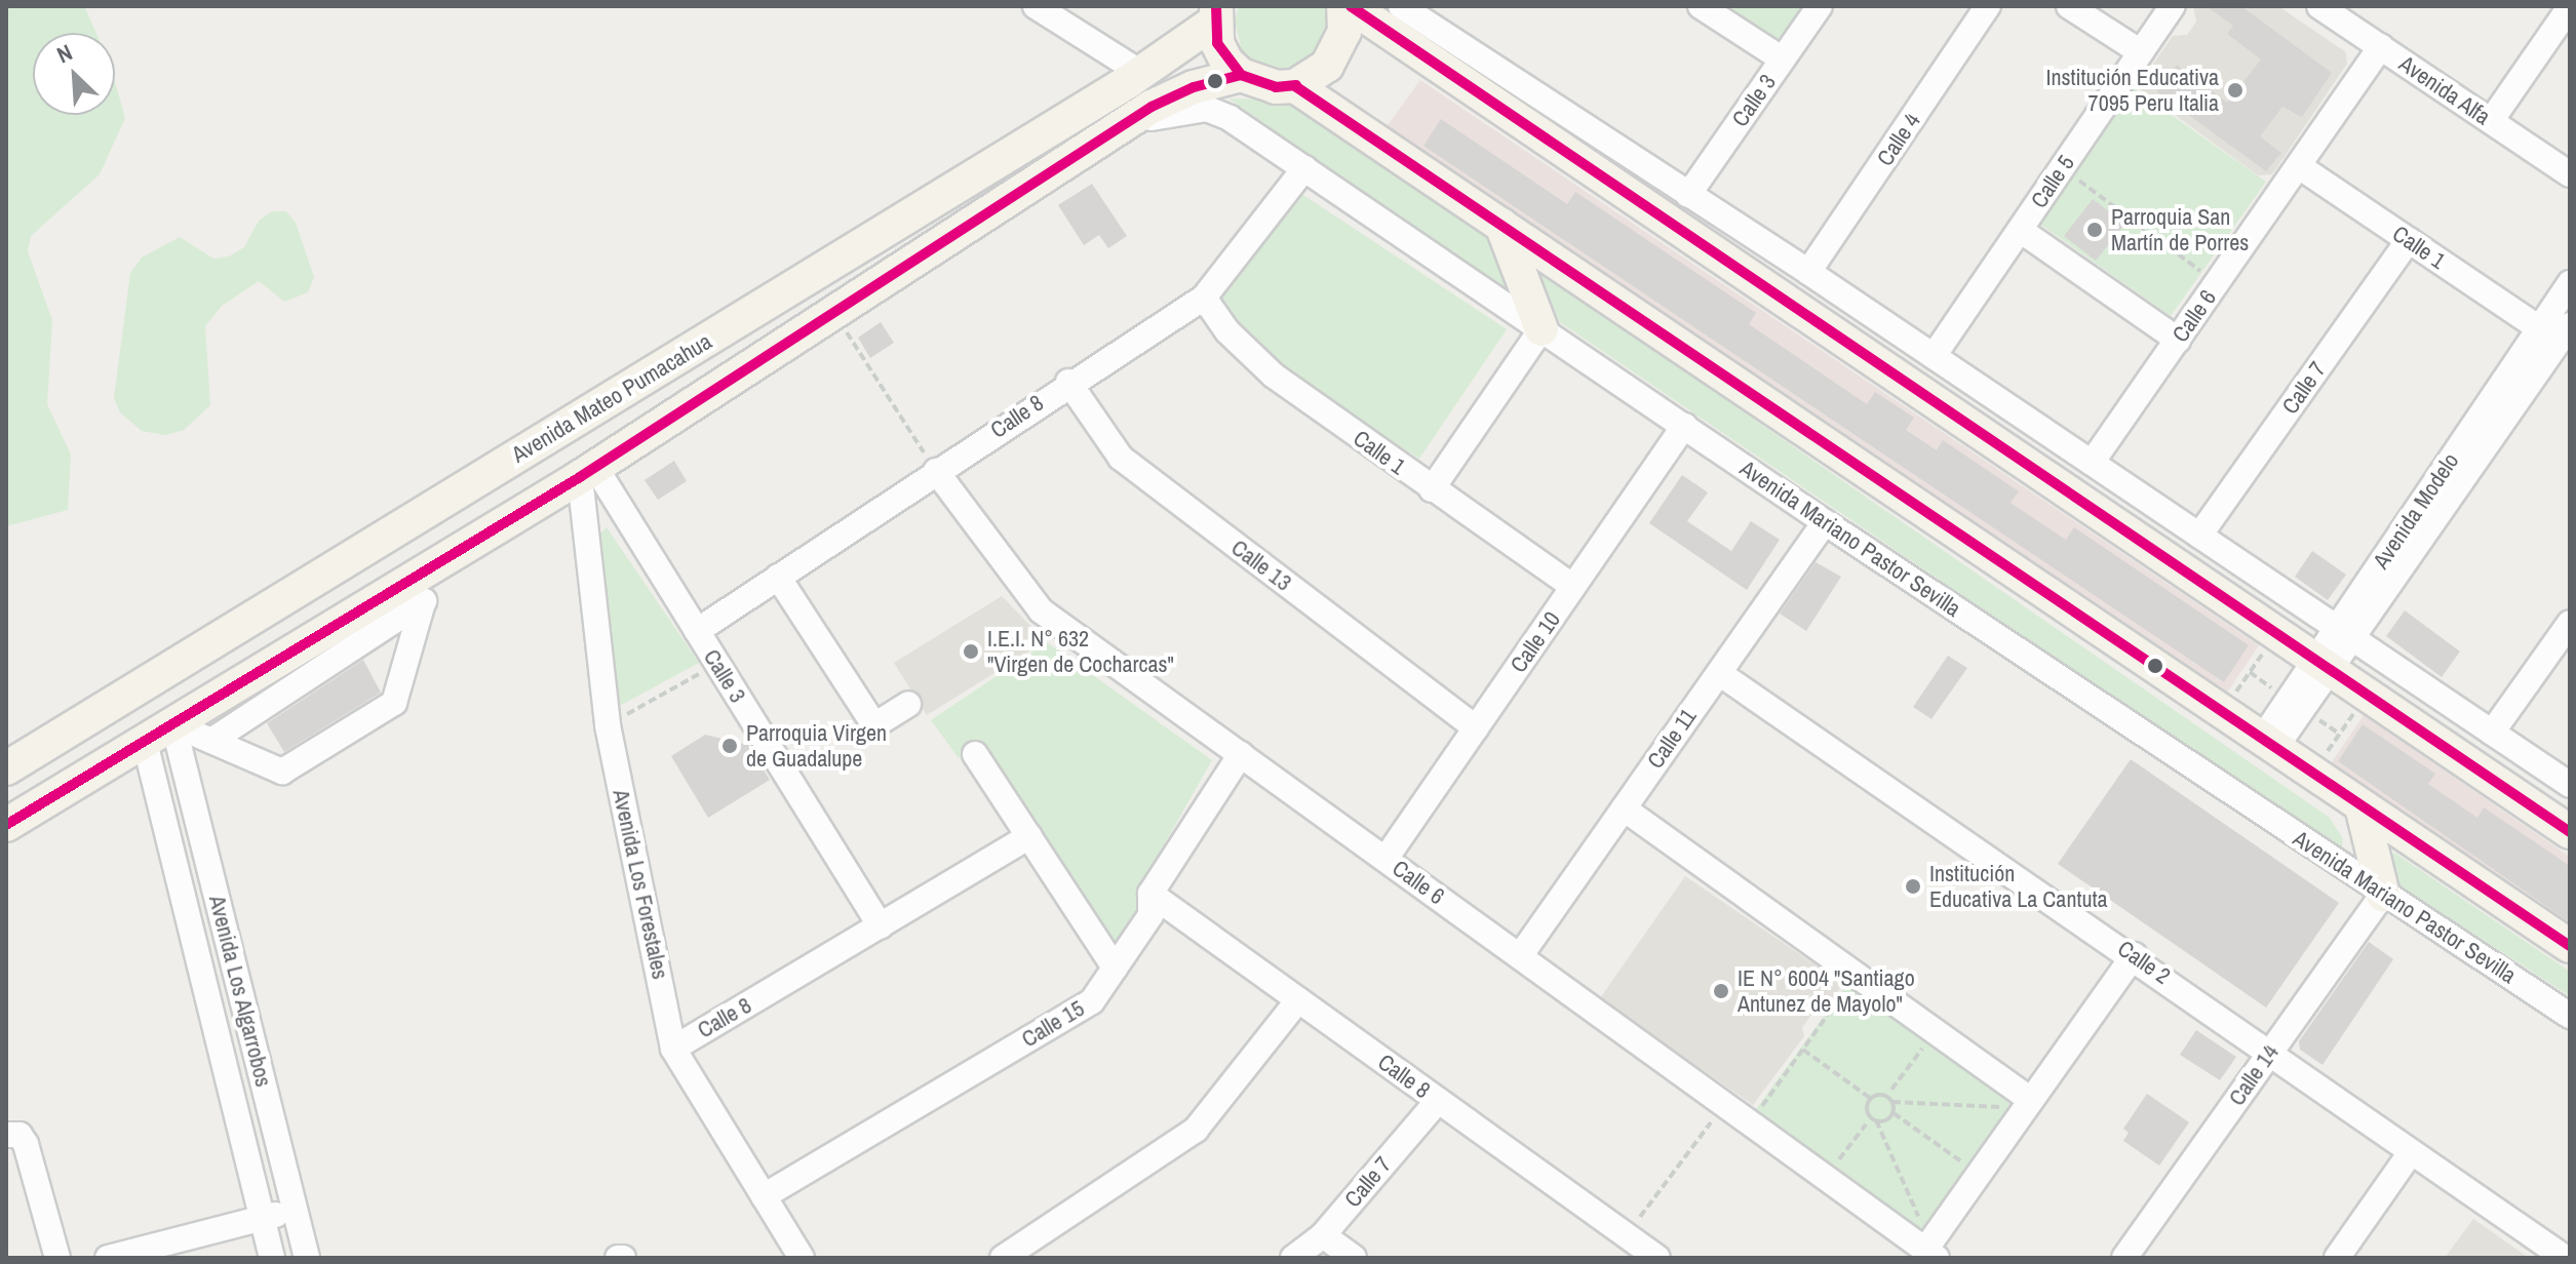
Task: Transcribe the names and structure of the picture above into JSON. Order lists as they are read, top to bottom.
{
  "streets": {
    "main road": ["Avenida Mateo Pumacahua"],
    "street": [
      "Avenida Alfa",
      "Calle 3",
      "Calle 4",
      "Calle 5",
      "Calle 1",
      "Calle 6",
      "Calle 7",
      "Calle 8",
      "Avenida Modelo",
      "Avenida Mariano Pastor Sevilla",
      "Calle 13",
      "Calle 10",
      "Calle 11",
      "Avenida Los Forestales",
      "Calle 2",
      "Avenida Los Algarrobos",
      "Calle 15",
      "Calle 14"
    ]
  },
  "crossings": [
    ["Avenida Alfa", "Calle 6"],
    ["Calle 3", "Avenida Mateo Pumacahua"],
    ["Calle 3", "Calle 8"],
    ["Calle 3", "Avenida Los Forestales"],
    ["Calle 1", "Calle 6"],
    ["Calle 1", "Calle 7"],
    ["Calle 1", "Calle 8"],
    ["Calle 1", "Avenida Modelo"],
    ["Calle 1", "Calle 10"],
    ["Calle 6", "Calle 8"],
    ["Calle 6", "Calle 10"],
    ["Calle 6", "Calle 11"],
    ["Calle 6", "Calle 15"],
    ["Calle 7", "Calle 8"],
    ["Avenida Mateo Pumacahua", "Avenida Mariano Pastor Sevilla"],
    ["Avenida Mateo Pumacahua", "Avenida Los Forestales"],
    ["Avenida Mateo Pumacahua", "Avenida Los Algarrobos"],
    ["Calle 8", "Avenida Mariano Pastor Sevilla"],
    ["Calle 8", "Calle 13"],
    ["Calle 8", "Avenida Los Forestales"],
    ["Calle 8", "Calle 15"],
    ["Avenida Mariano Pastor Sevilla", "Calle 10"],
    ["Avenida Mariano Pastor Sevilla", "Calle 11"],
    ["Avenida Mariano Pastor Sevilla", "Calle 14"],
    ["Calle 13", "Calle 10"],
    ["Calle 11", "Calle 2"],
    ["Avenida Los Forestales", "Calle 15"],
    ["Calle 2", "Calle 14"]
  ],
  "places": [
    "Institución Educativa 7095 Peru Italia",
    "Parroquia San Martín de Porres",
    "I.E.I. N° 632 \"Virgen de Cocharcas\"",
    "Parroquia Virgen de Guadalupe",
    "Institución Educativa La Cantuta",
    "IE N° 6004 \"Santiago Antunez de Mayolo\""
  ],
  "north": "top left"
}
